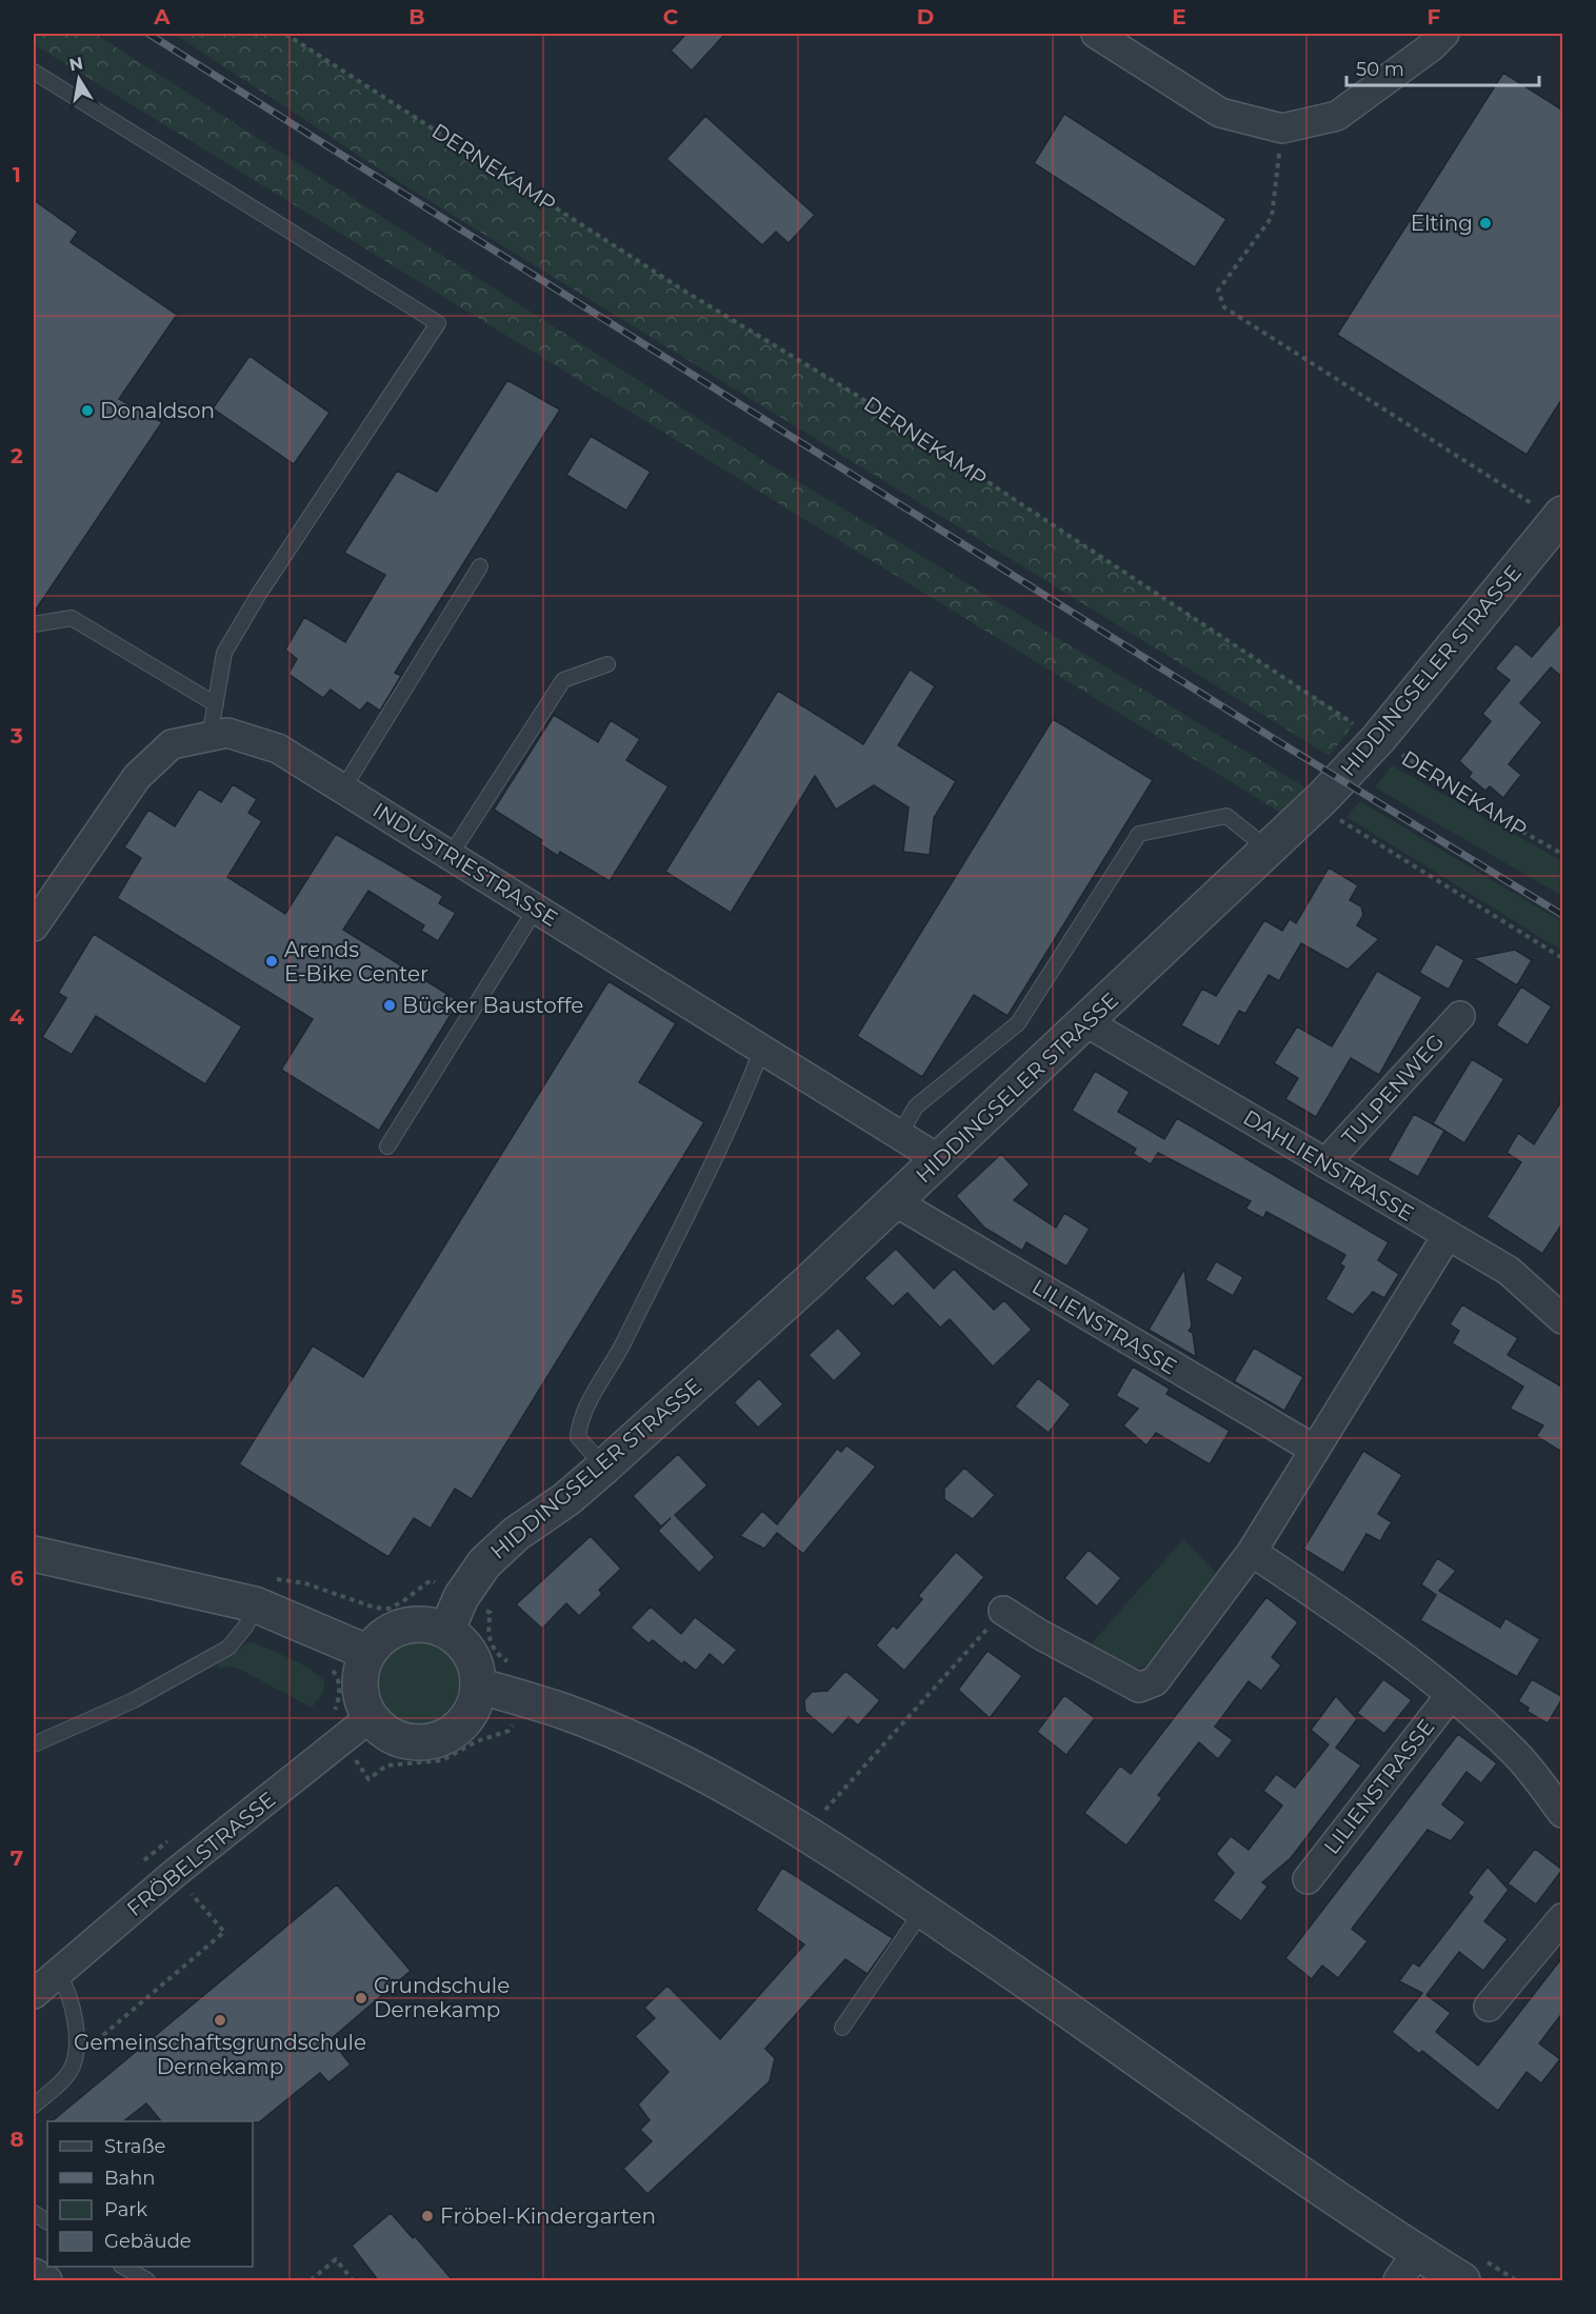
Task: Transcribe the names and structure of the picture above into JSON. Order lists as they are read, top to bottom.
{
  "streets": {
    "street": [
      "HIDDINGSELER STRASSE",
      "INDUSTRIESTRASSE",
      "TULPENWEG",
      "DAHLIENSTRASSE",
      "LILIENSTRASSE",
      "FRÖBELSTRASSE"
    ],
    "path": ["DERNEKAMP"]
  },
  "crossings": [
    ["DERNEKAMP", "HIDDINGSELER STRASSE"],
    ["HIDDINGSELER STRASSE", "INDUSTRIESTRASSE"],
    ["HIDDINGSELER STRASSE", "DAHLIENSTRASSE"],
    ["HIDDINGSELER STRASSE", "LILIENSTRASSE"],
    ["HIDDINGSELER STRASSE", "FRÖBELSTRASSE"],
    ["TULPENWEG", "DAHLIENSTRASSE"]
  ],
  "places": [
    "Elting",
    "Donaldson",
    "Arends E-Bike Center",
    "Bücker Baustoffe",
    "Grundschule Dernekamp",
    "Gemeinschaftsgrundschule Dernekamp",
    "Fröbel-Kindergarten"
  ],
  "legend": [
    "Straße",
    "Bahn",
    "Park",
    "Gebäude"
  ],
  "scale_bar": "50 m",
  "north": "top",
  "grid": {
    "columns": [
      "A",
      "B",
      "C",
      "D",
      "E",
      "F"
    ],
    "rows": [
      "1",
      "2",
      "3",
      "4",
      "5",
      "6",
      "7",
      "8"
    ]
  }
}
